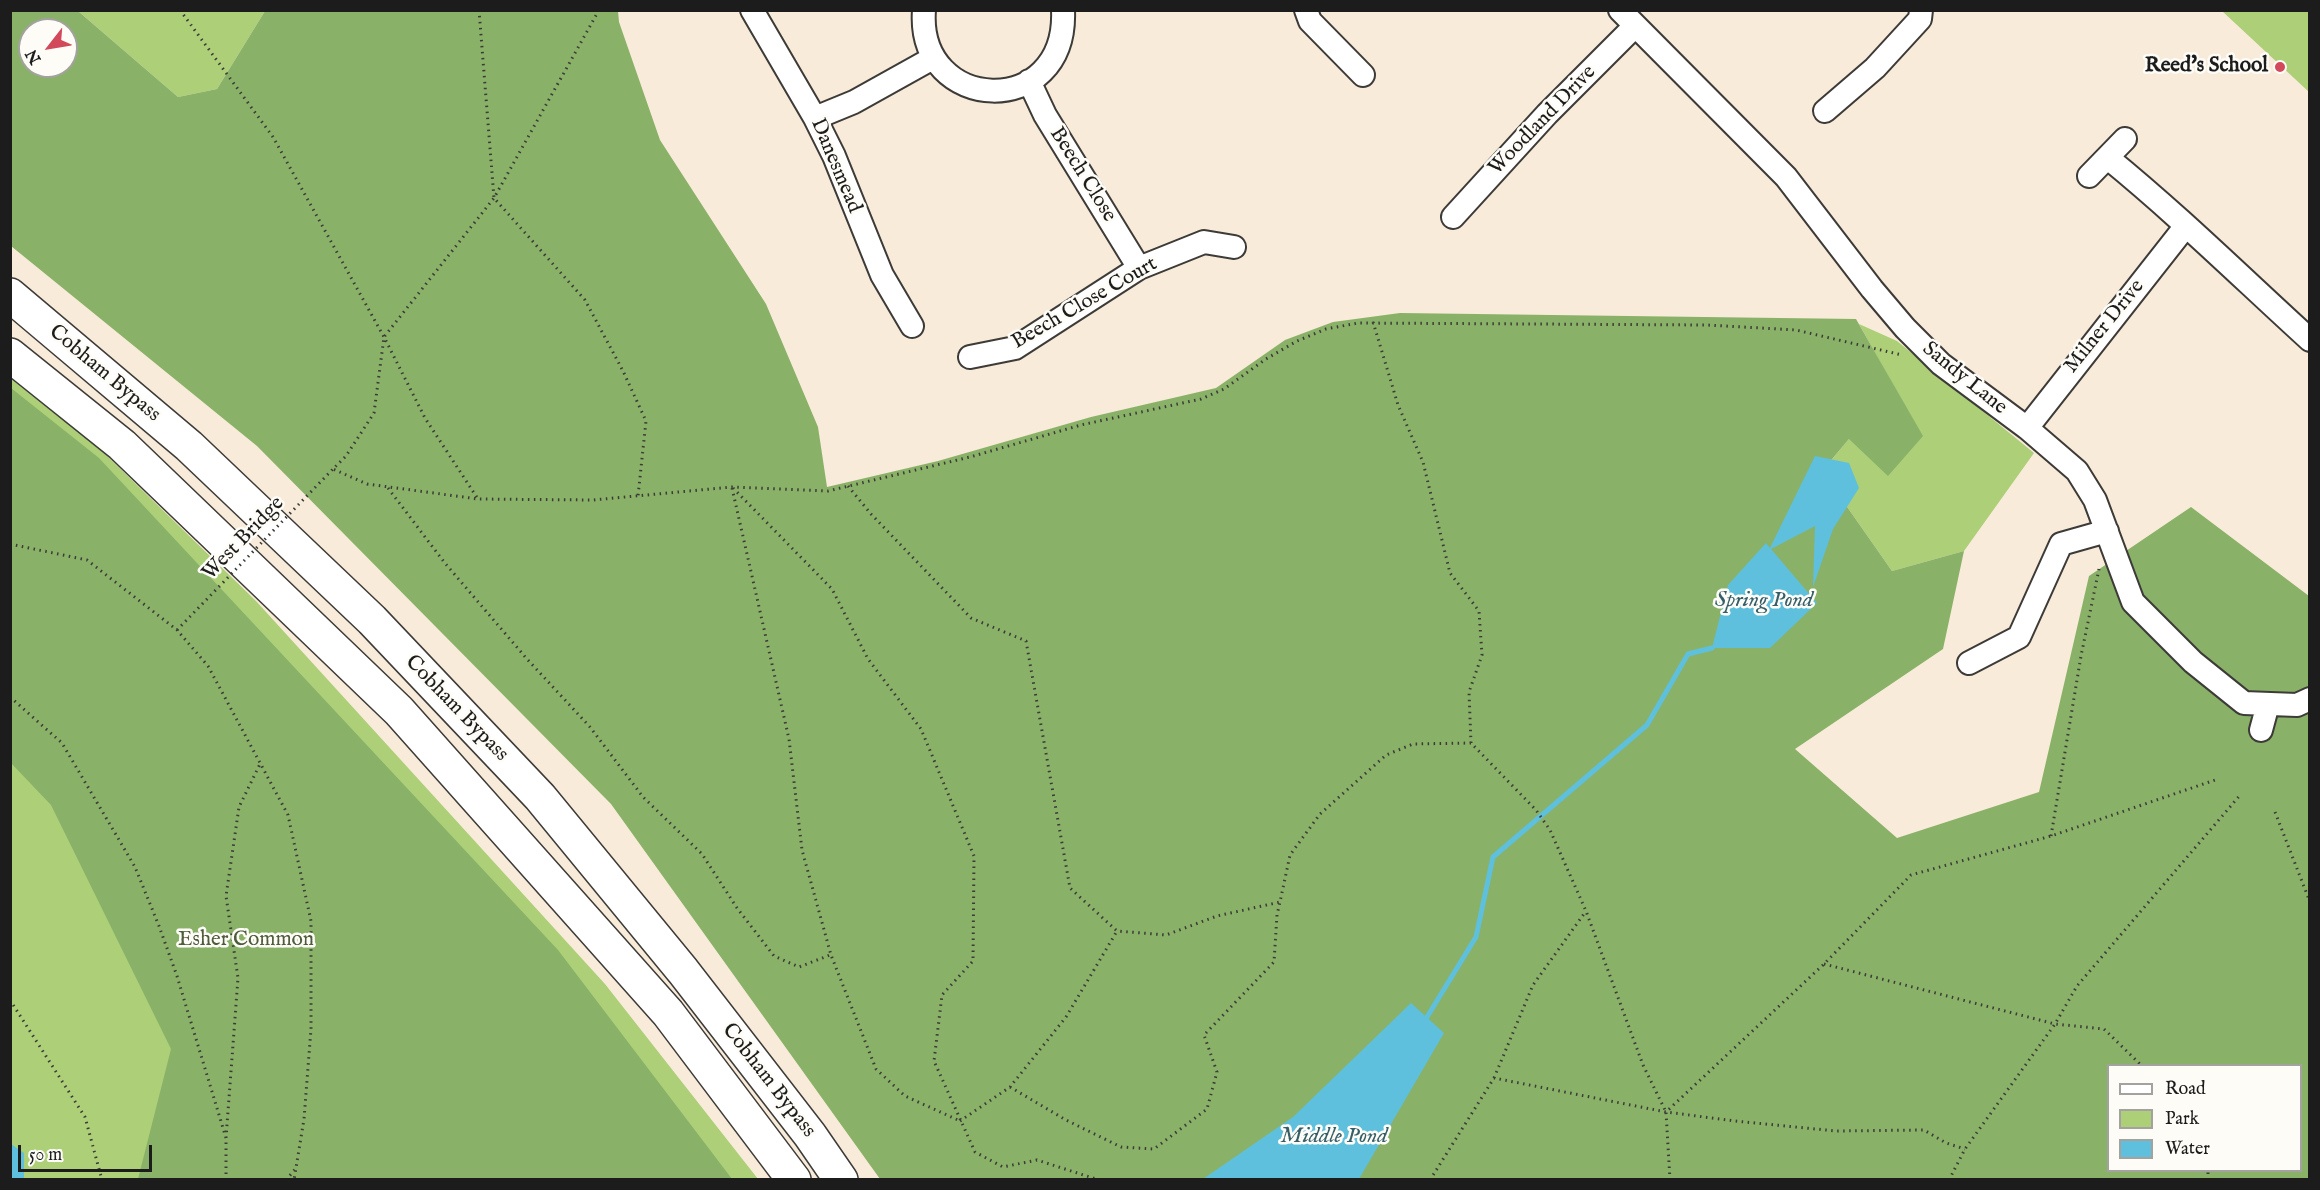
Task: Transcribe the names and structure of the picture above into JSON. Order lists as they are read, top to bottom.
{
  "streets": {
    "highway": ["Cobham Bypass"],
    "street": [
      "Woodland Drive",
      "Danesmead",
      "Beech Close",
      "Beech Close Court",
      "Milner Drive",
      "Sandy Lane"
    ],
    "path": ["West Bridge"]
  },
  "crossings": [
    ["Woodland Drive", "Sandy Lane"],
    ["Beech Close", "Beech Close Court"],
    ["Milner Drive", "Sandy Lane"]
  ],
  "water": ["Spring Pond", "Middle Pond"],
  "parks": ["Esher Common"],
  "places": ["Reed's School"],
  "legend": ["Road", "Park", "Water"],
  "scale_bar": "50 m",
  "north": "bottom left"
}
